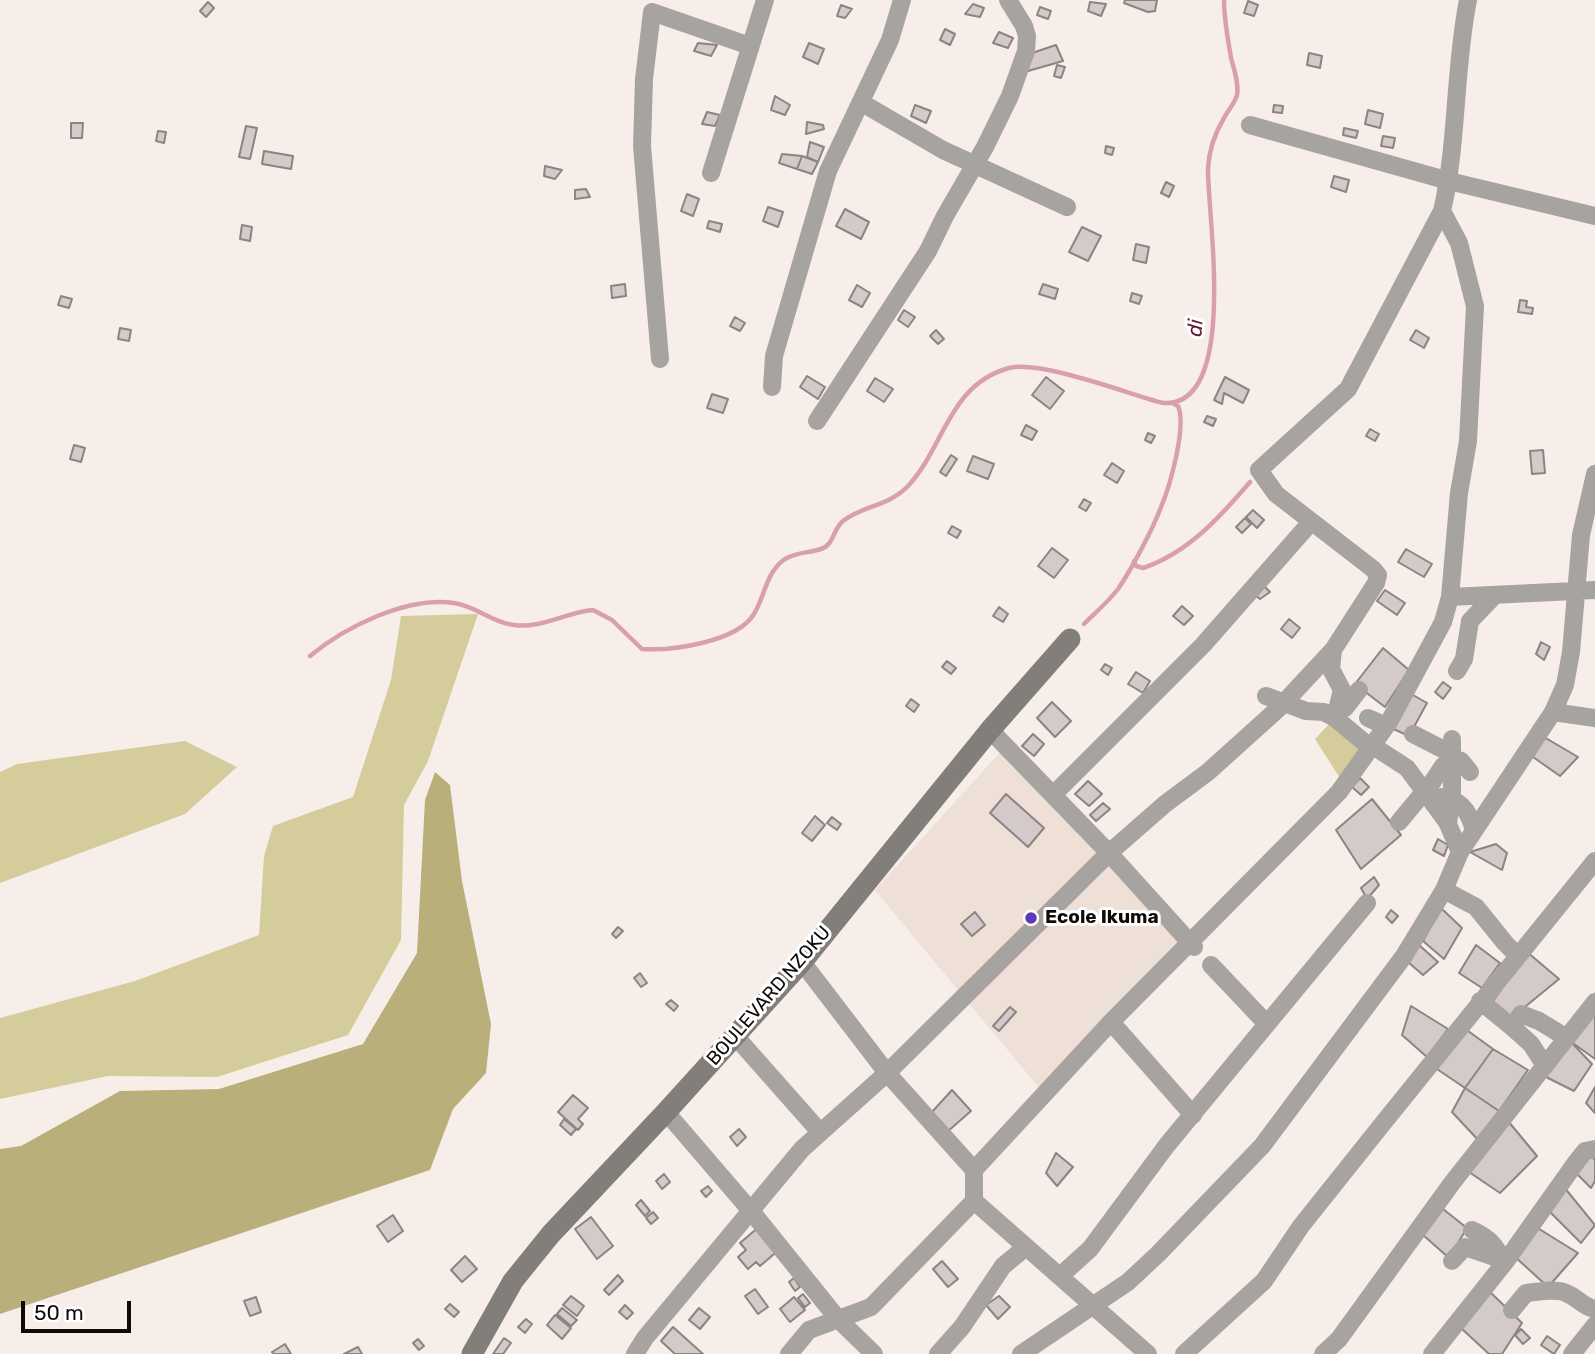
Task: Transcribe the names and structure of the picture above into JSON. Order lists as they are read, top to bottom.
{
  "streets": {
    "street": ["BOULEVARD NZOKU"]
  },
  "water": ["di"],
  "places": ["Ecole Ikuma"],
  "scale_bar": "50 m"
}
